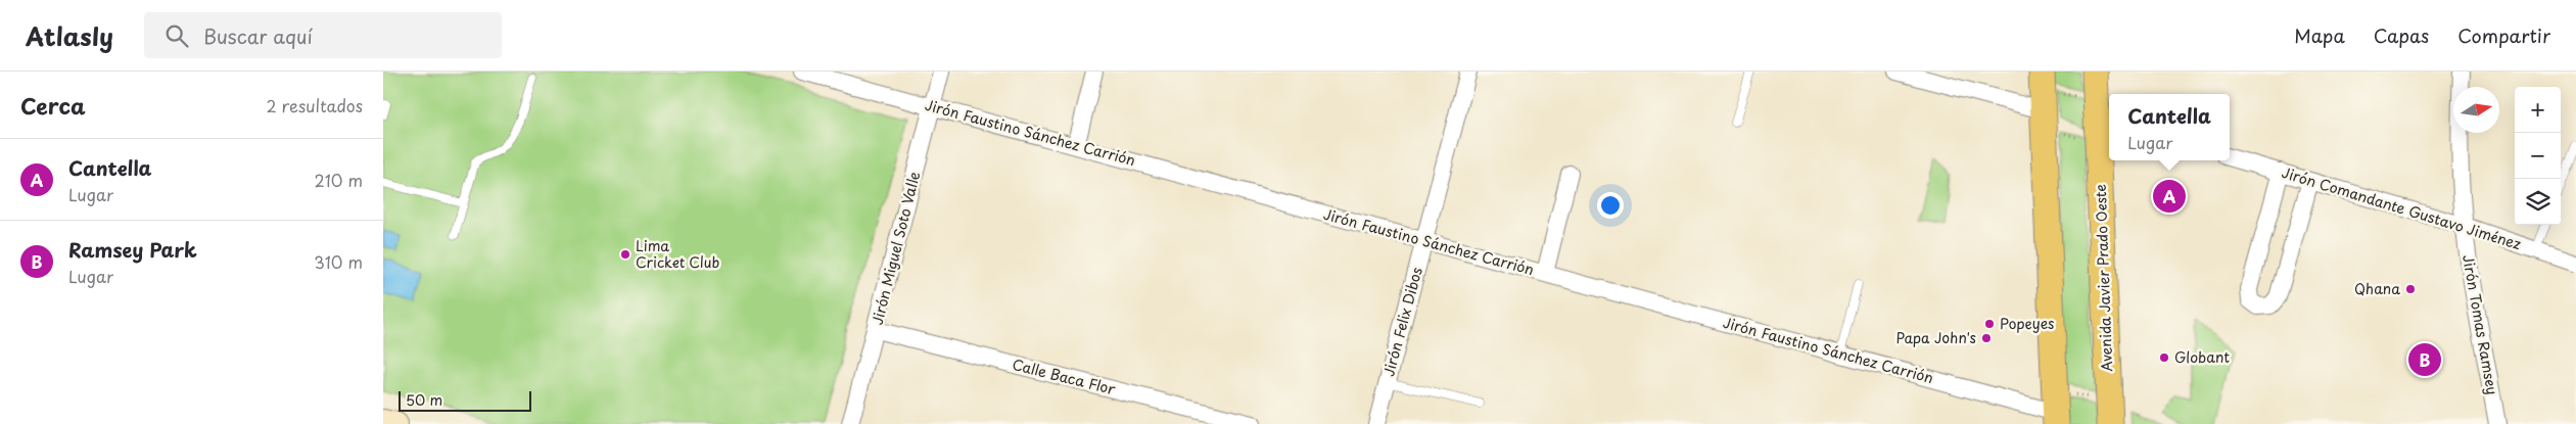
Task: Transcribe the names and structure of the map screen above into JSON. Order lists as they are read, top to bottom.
{
  "streets": {
    "main road": ["Avenida Javier Prado Oeste"],
    "street": [
      "Jirón Faustino Sánchez Carrión",
      "Jirón Comandante Gustavo Jiménez",
      "Jirón Miguel Soto Valle",
      "Jirón Felix Dibos",
      "Jirón Tomas Ramsey",
      "Calle Baca Flor"
    ]
  },
  "crossings": [
    ["Jirón Faustino Sánchez Carrión", "Jirón Miguel Soto Valle"],
    ["Jirón Faustino Sánchez Carrión", "Jirón Felix Dibos"],
    ["Jirón Comandante Gustavo Jiménez", "Jirón Tomas Ramsey"],
    ["Jirón Miguel Soto Valle", "Calle Baca Flor"]
  ],
  "places": [
    "Lima Cricket Club",
    "Qhana",
    "Popeyes",
    "Papa John's",
    "Globant"
  ],
  "scale_bar": "50 m",
  "north": "right",
  "page": {
    "header": "Atlasly",
    "search": "Buscar aquí",
    "nav": ["Mapa", "Capas", "Compartir"],
    "heading": ["Cerca", "2 resultados"],
    "map_buttons": ["+", "−"],
    "popup": ["Cantella", "Lugar"],
    "list": [
      {
        "mark": "A",
        "name": "Cantella",
        "note": "Lugar",
        "value": "210 m"
      },
      {
        "mark": "B",
        "name": "Ramsey Park",
        "note": "Lugar",
        "value": "310 m"
      }
    ],
    "pins": ["A", "B"],
    "scale": "50 m"
  }
}
